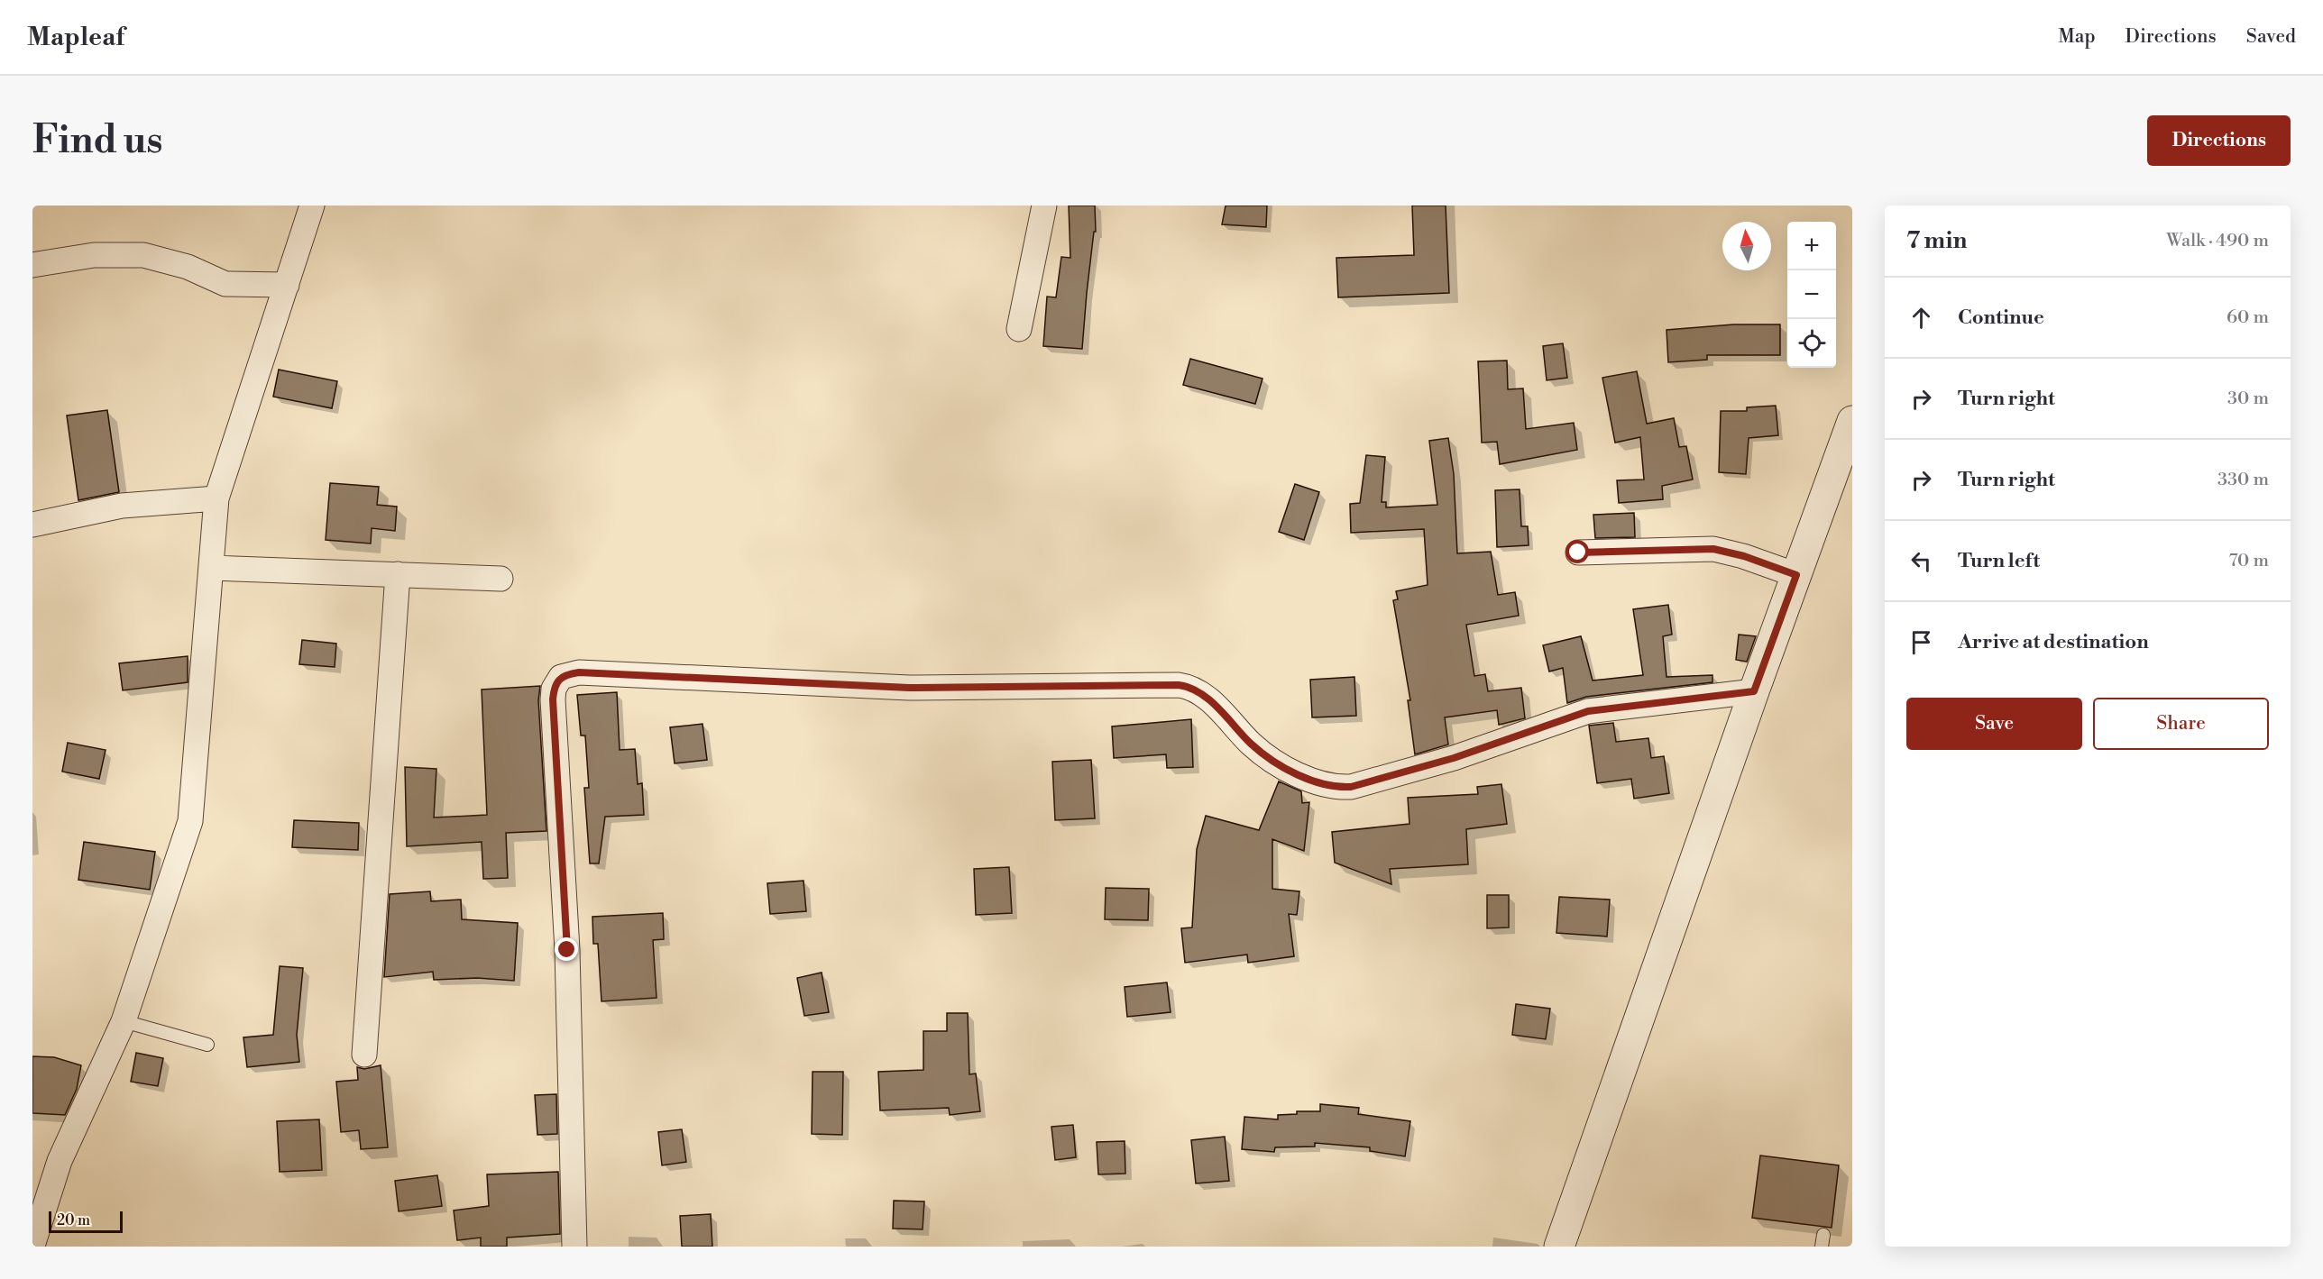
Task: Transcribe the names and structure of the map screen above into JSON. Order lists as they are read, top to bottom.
{
  "scale_bar": "20 m",
  "north": "top",
  "page": {
    "header": "Mapleaf",
    "nav": ["Map", "Directions", "Saved"],
    "buttons": [
      "Directions",
      ["Save", "Share"]
    ],
    "title": "Find us",
    "heading": ["7 min", "Walk · 490 m"],
    "map_buttons": ["+", "−"],
    "list": [
      ["Continue", "60 m"],
      ["Turn right", "30 m"],
      ["Turn right", "330 m"],
      ["Turn left", "70 m"],
      "Arrive at destination"
    ],
    "scale": "20 m"
  }
}
